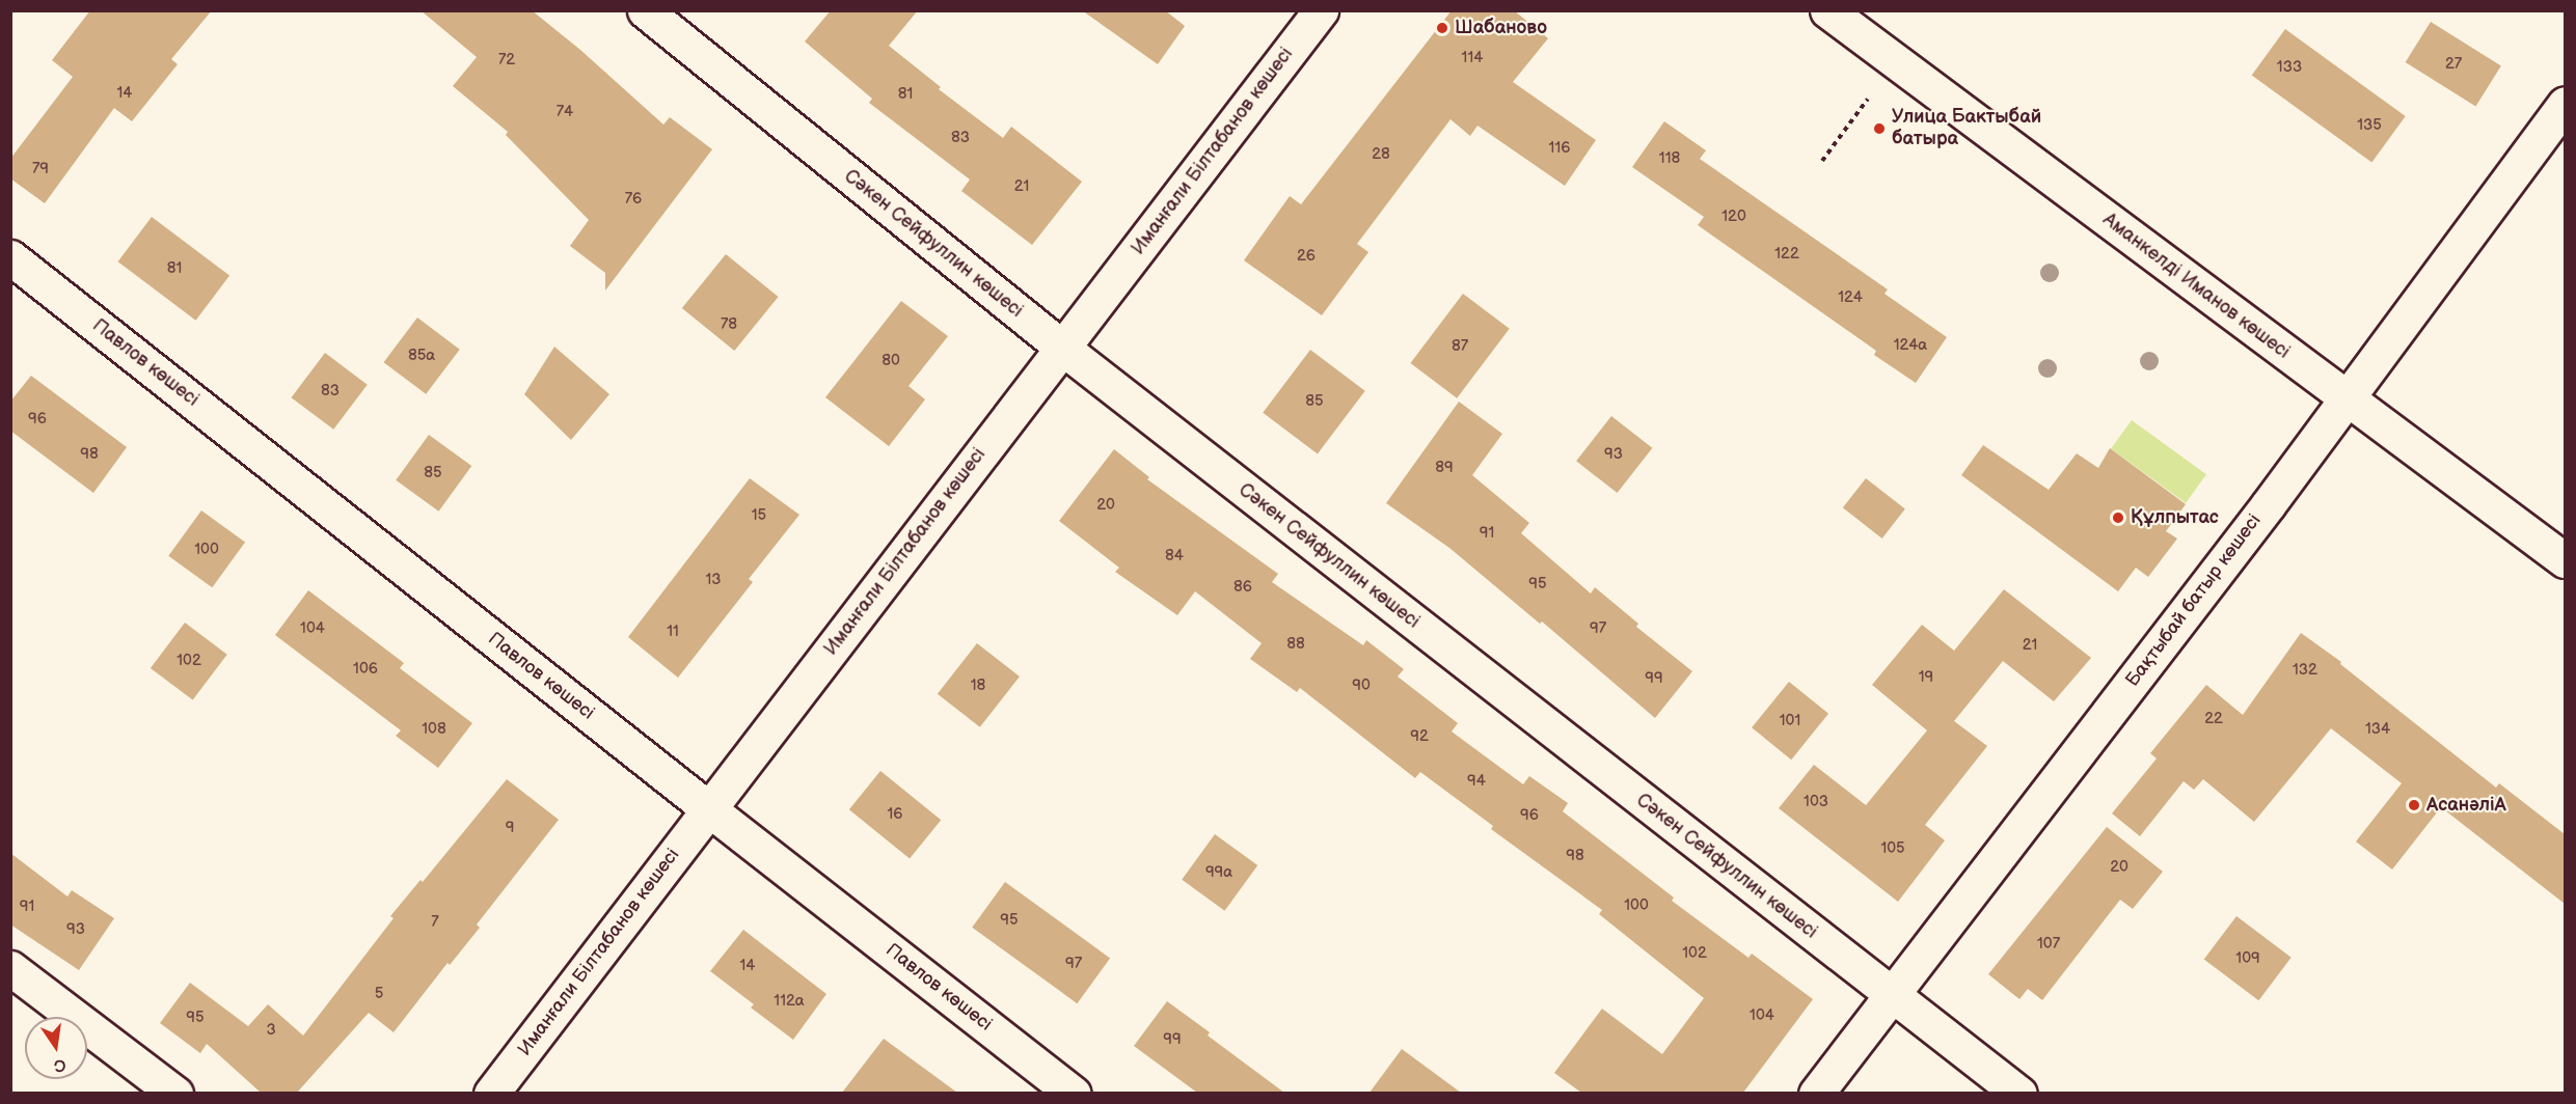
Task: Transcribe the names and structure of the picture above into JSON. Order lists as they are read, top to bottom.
{
  "streets": {
    "street": [
      "Иманғали Білтабанов көшесі",
      "Сәкен Сейфуллин көшесі",
      "Аманкелді Иманов көшесі",
      "Павлов көшесі",
      "Бақтыбай батыр көшесі"
    ]
  },
  "crossings": [
    ["Иманғали Білтабанов көшесі", "Сәкен Сейфуллин көшесі"],
    ["Иманғали Білтабанов көшесі", "Павлов көшесі"],
    ["Сәкен Сейфуллин көшесі", "Бақтыбай батыр көшесі"],
    ["Аманкелді Иманов көшесі", "Бақтыбай батыр көшесі"]
  ],
  "places": [
    "Шабаново",
    "Улица Бактыбай батыра",
    "Құлпытас",
    "АсанәліА"
  ],
  "house_numbers": [
    "114",
    "72",
    "27",
    "133",
    "14",
    "81",
    "74",
    "135",
    "83",
    "116",
    "28",
    "118",
    "79",
    "21",
    "76",
    "120",
    "122",
    "26",
    "81",
    "124",
    "78",
    "124а",
    "87",
    "85а",
    "80",
    "83",
    "85",
    "96",
    "98",
    "93",
    "89",
    "85",
    "20",
    "15",
    "91",
    "100",
    "84",
    "13",
    "95",
    "86",
    "104",
    "97",
    "11",
    "88",
    "21",
    "102",
    "106",
    "132",
    "19",
    "99",
    "18",
    "90",
    "22",
    "101",
    "108",
    "134",
    "92",
    "94",
    "103",
    "16",
    "96",
    "9",
    "105",
    "98",
    "20",
    "99а",
    "100",
    "91",
    "95",
    "7",
    "93",
    "107",
    "102",
    "109",
    "97",
    "14",
    "5",
    "112а",
    "104",
    "95",
    "3",
    "99"
  ],
  "north": "bottom"
}
